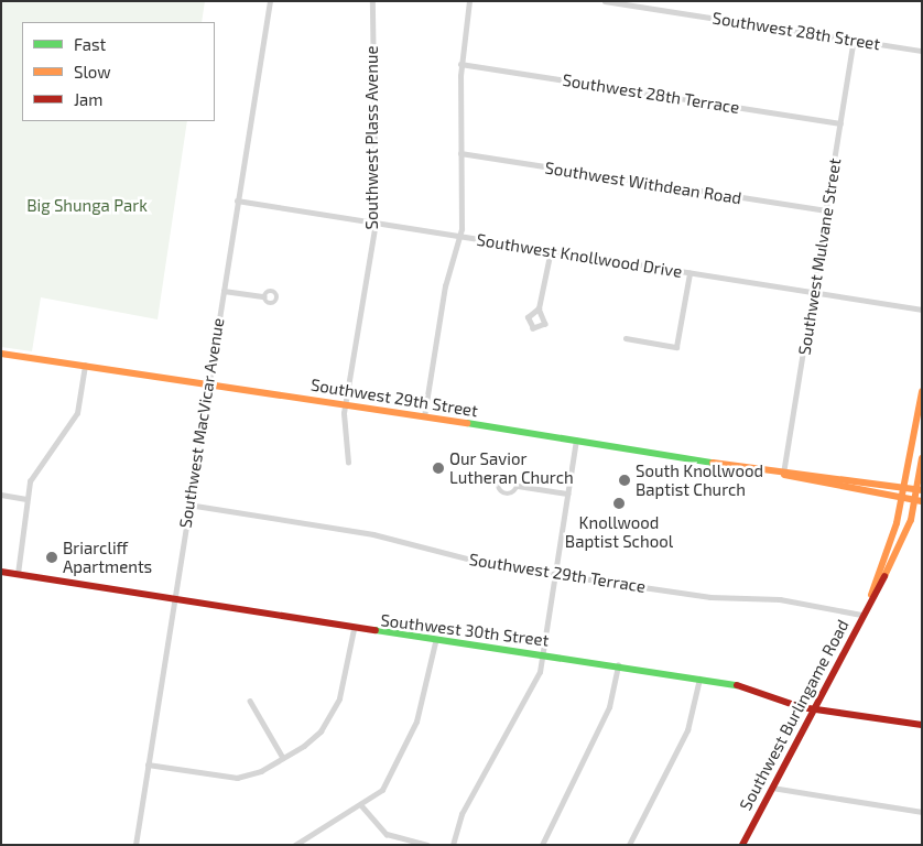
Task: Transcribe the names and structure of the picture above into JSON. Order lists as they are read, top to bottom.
{
  "streets": {
    "main road": ["Southwest 29th Street", "Southwest 30th Street", "Southwest Burlingame Road"],
    "street": [
      "Southwest 28th Street",
      "Southwest 28th Terrace",
      "Southwest Plass Avenue",
      "Southwest Withdean Road",
      "Southwest Knollwood Drive",
      "Southwest Mulvane Street",
      "Southwest MacVicar Avenue",
      "Southwest 29th Terrace"
    ]
  },
  "crossings": [
    ["Southwest 28th Street", "Southwest Mulvane Street"],
    ["Southwest 28th Terrace", "Southwest Mulvane Street"],
    ["Southwest Plass Avenue", "Southwest Knollwood Drive"],
    ["Southwest Plass Avenue", "Southwest 29th Street"],
    ["Southwest Withdean Road", "Southwest Mulvane Street"],
    ["Southwest Knollwood Drive", "Southwest Mulvane Street"],
    ["Southwest Knollwood Drive", "Southwest MacVicar Avenue"],
    ["Southwest Mulvane Street", "Southwest 29th Street"],
    ["Southwest 29th Street", "Southwest MacVicar Avenue"],
    ["Southwest 29th Street", "Southwest Burlingame Road"],
    ["Southwest MacVicar Avenue", "Southwest 29th Terrace"],
    ["Southwest MacVicar Avenue", "Southwest 30th Street"],
    ["Southwest 29th Terrace", "Southwest Burlingame Road"],
    ["Southwest 30th Street", "Southwest Burlingame Road"]
  ],
  "parks": ["Big Shunga Park"],
  "places": [
    "Our Savior Lutheran Church",
    "South Knollwood Baptist Church",
    "Knollwood Baptist School",
    "Briarcliff Apartments"
  ],
  "legend": ["Fast", "Slow", "Jam"]
}
